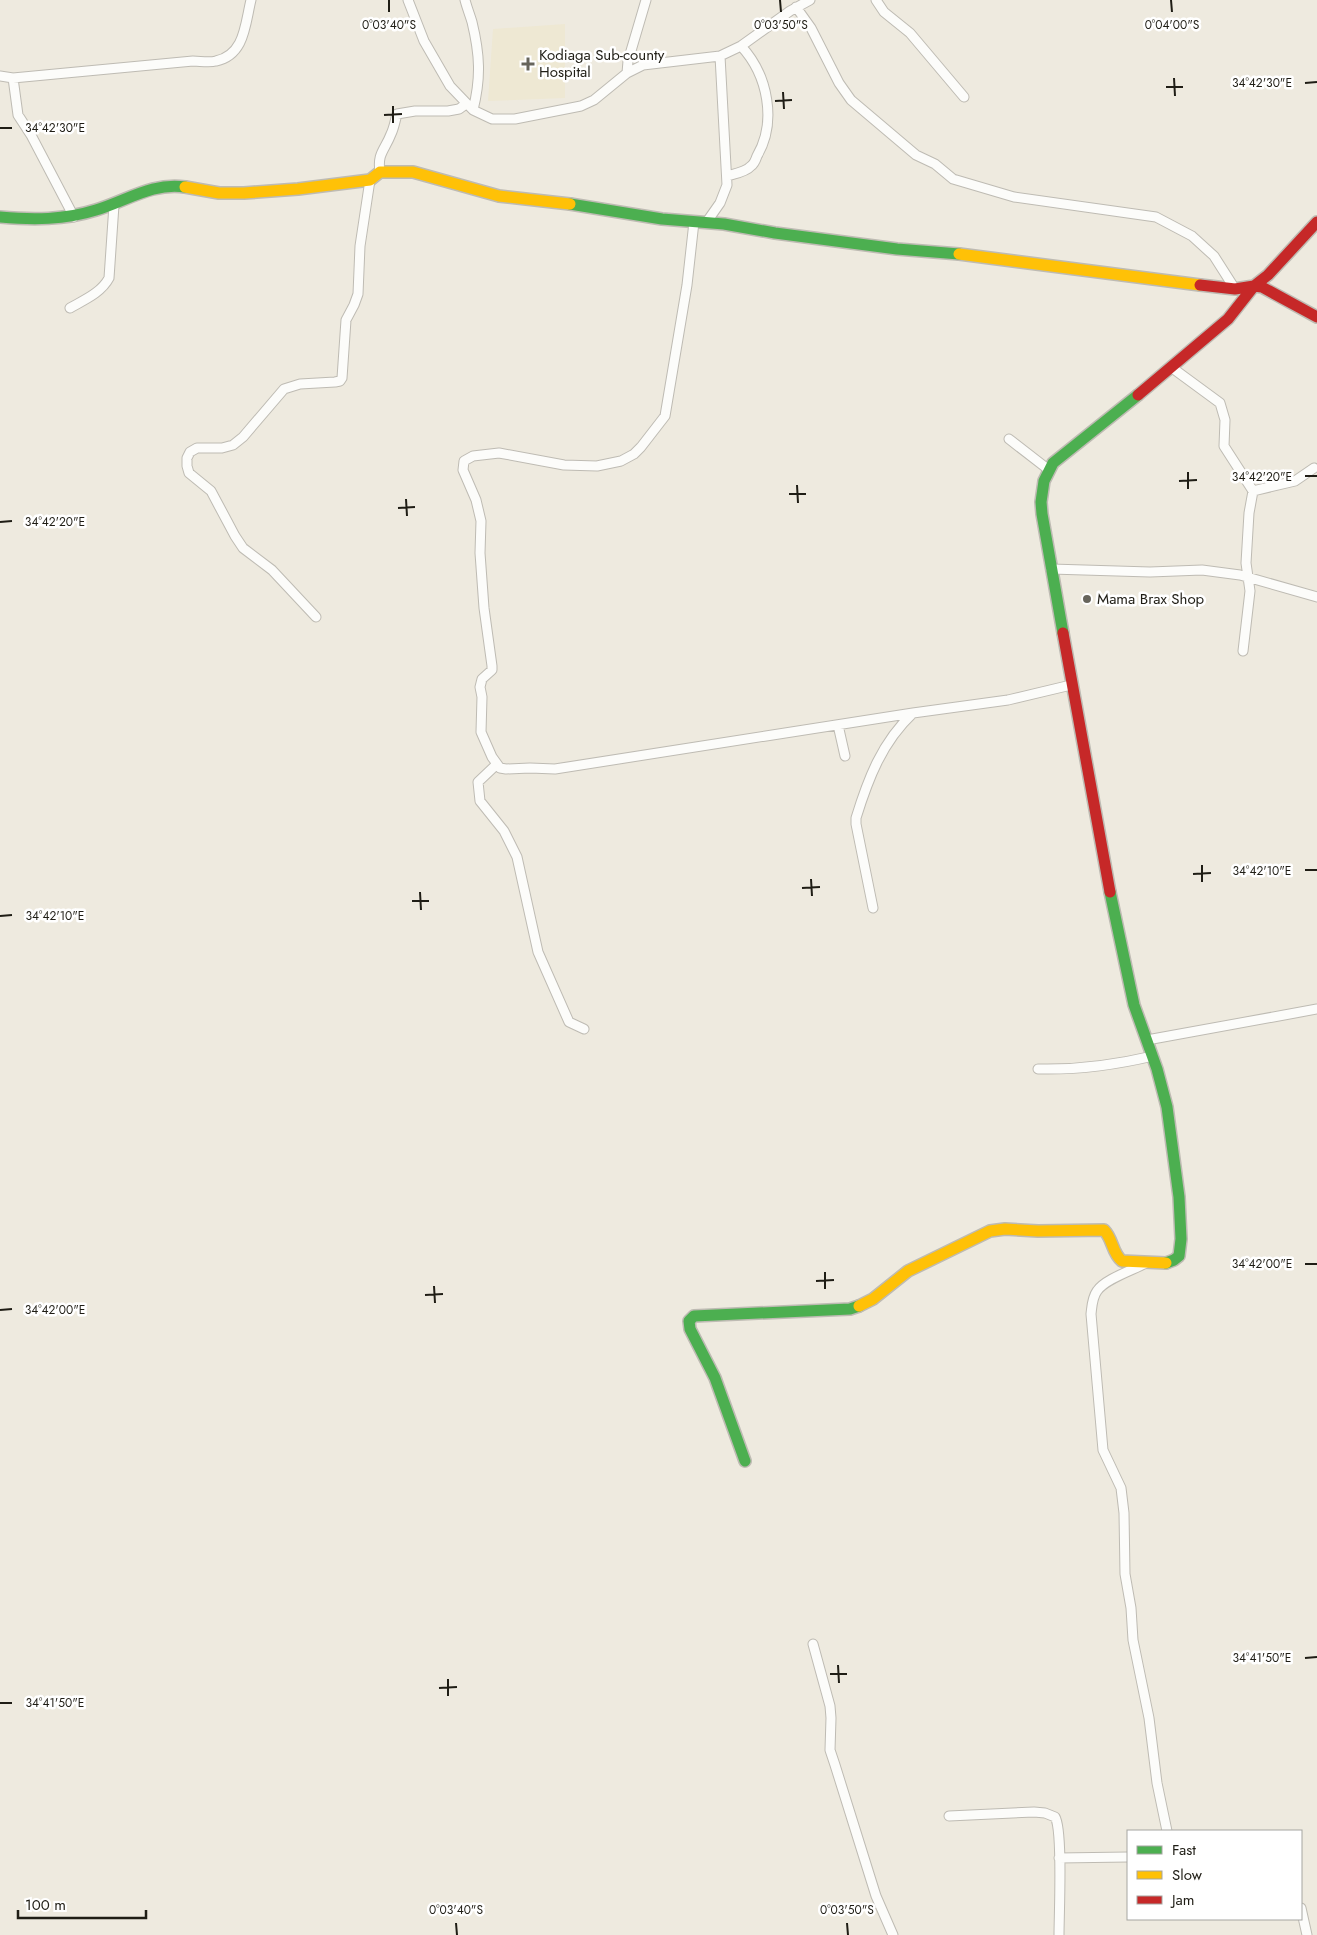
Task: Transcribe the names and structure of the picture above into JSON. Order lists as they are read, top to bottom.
{
  "places": {
    "health": ["Kodiaga Sub-county Hospital"],
    "other": ["Mama Brax Shop"]
  },
  "legend": ["Fast", "Slow", "Jam"],
  "scale_bar": "100 m",
  "coordinates": [
    "0°03'40\"S",
    "0°03'50\"S",
    "0°04'00\"S",
    "34°42'30\"E",
    "34°42'20\"E",
    "34°42'10\"E",
    "34°42'00\"E",
    "34°41'50\"E"
  ]
}
